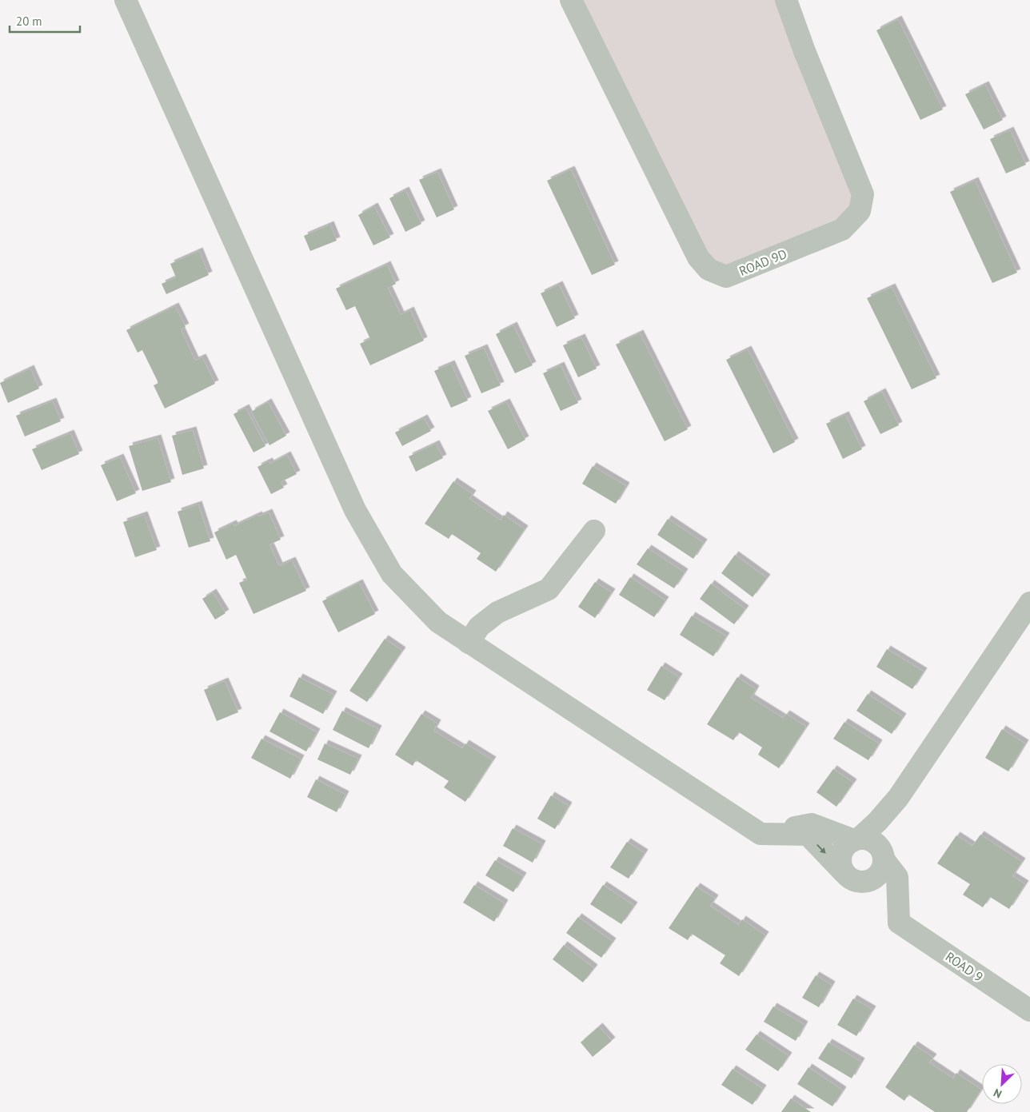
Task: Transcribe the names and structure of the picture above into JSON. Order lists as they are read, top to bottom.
{
  "streets": {
    "street": ["ROAD 9D", "ROAD 9"]
  },
  "scale_bar": "20 m",
  "north": "bottom left"
}
